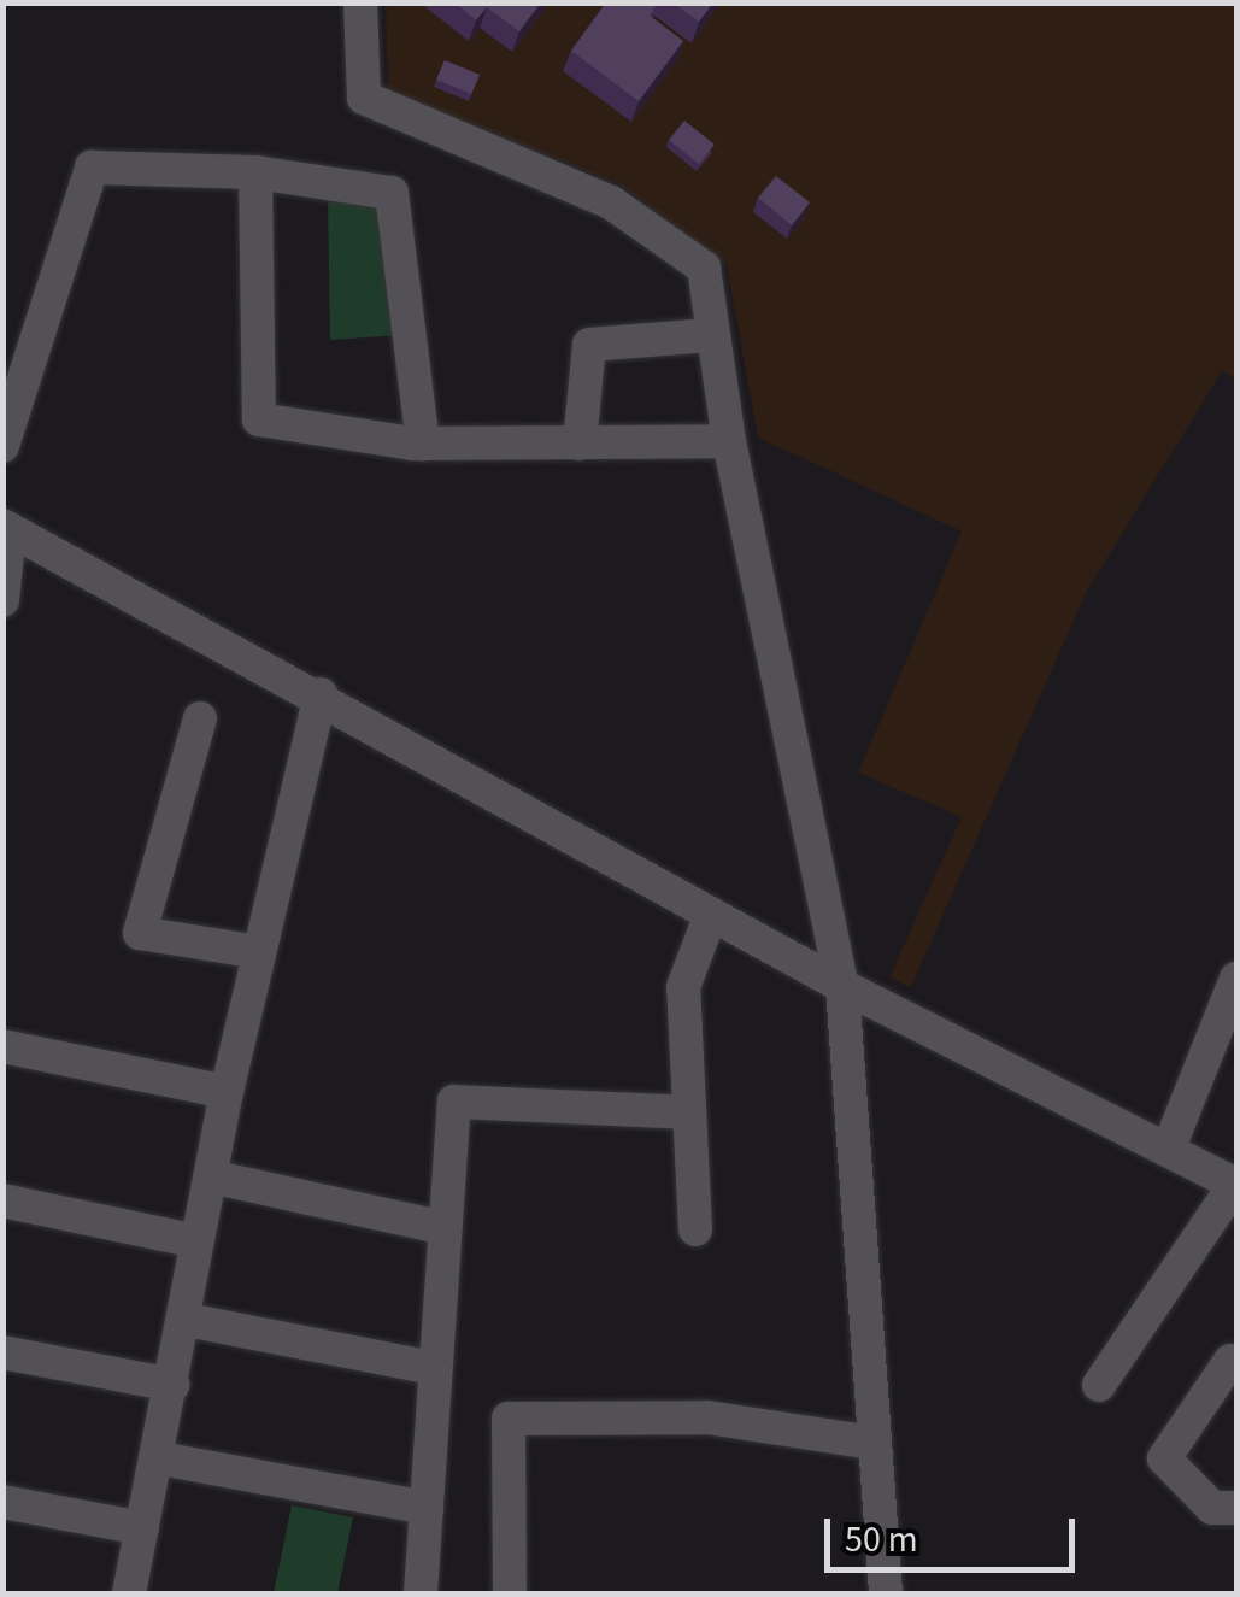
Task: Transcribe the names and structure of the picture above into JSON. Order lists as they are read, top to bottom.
{
  "scale_bar": "50 m"
}
